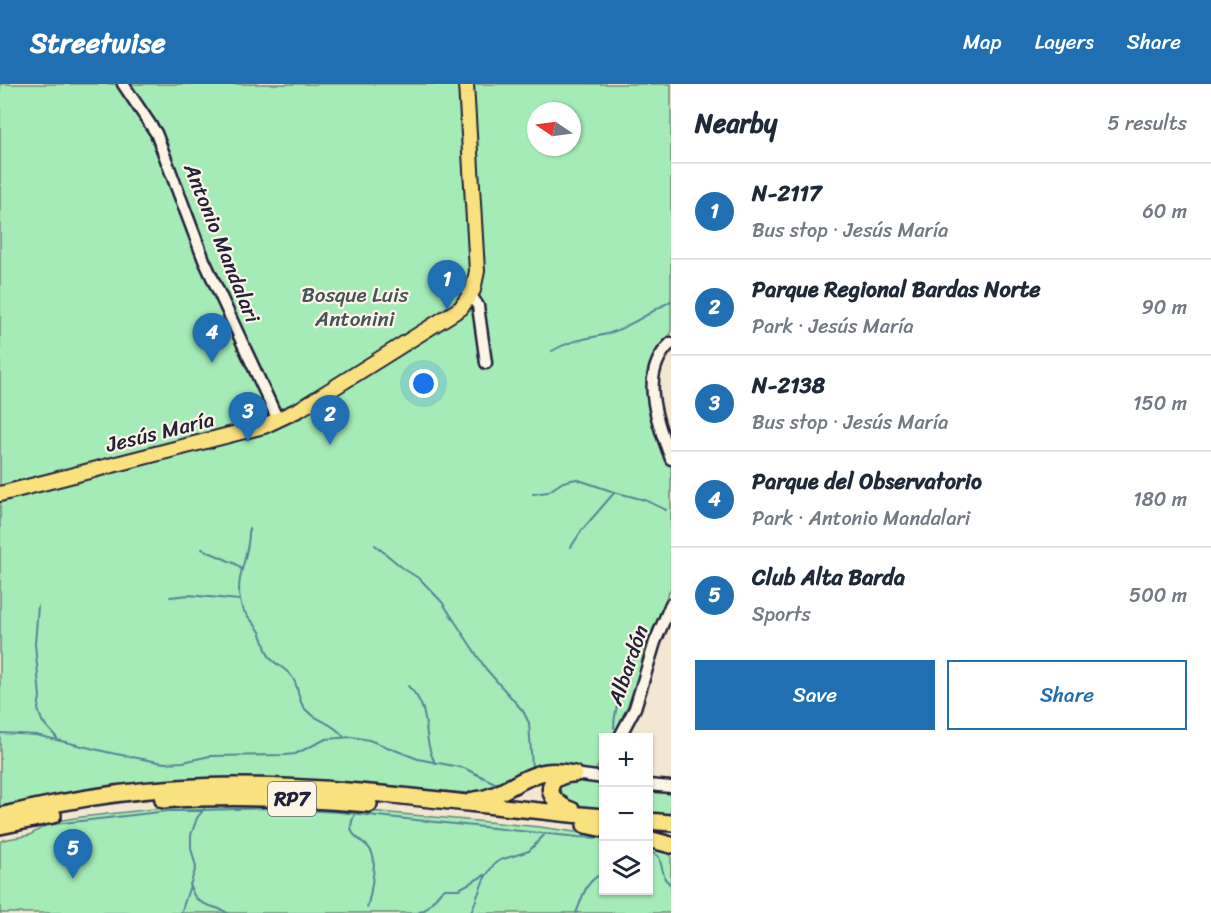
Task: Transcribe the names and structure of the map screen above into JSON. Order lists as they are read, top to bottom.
{
  "streets": {
    "highway": ["RP7"],
    "main road": ["Jesús María"],
    "street": ["Antonio Mandalari", "Albardón"]
  },
  "crossings": [
    ["Antonio Mandalari", "Jesús María"]
  ],
  "parks": ["Bosque Luis Antonini"],
  "north": "left",
  "page": {
    "header": "Streetwise",
    "nav": ["Map", "Layers", "Share"],
    "heading": ["Nearby", "5 results"],
    "list": [
      {
        "mark": "1",
        "name": "N-2117",
        "note": "Bus stop · Jesús María",
        "value": "60 m"
      },
      {
        "mark": "2",
        "name": "Parque Regional Bardas Norte",
        "note": "Park · Jesús María",
        "value": "90 m"
      },
      {
        "mark": "3",
        "name": "N-2138",
        "note": "Bus stop · Jesús María",
        "value": "150 m"
      },
      {
        "mark": "4",
        "name": "Parque del Observatorio",
        "note": "Park · Antonio Mandalari",
        "value": "180 m"
      },
      {
        "mark": "5",
        "name": "Club Alta Barda",
        "note": "Sports",
        "value": "500 m"
      }
    ],
    "pins": [
      "1",
      "4",
      "3",
      "2",
      "5"
    ],
    "buttons": ["Save", "Share"],
    "map_buttons": ["+", "−"]
  }
}
